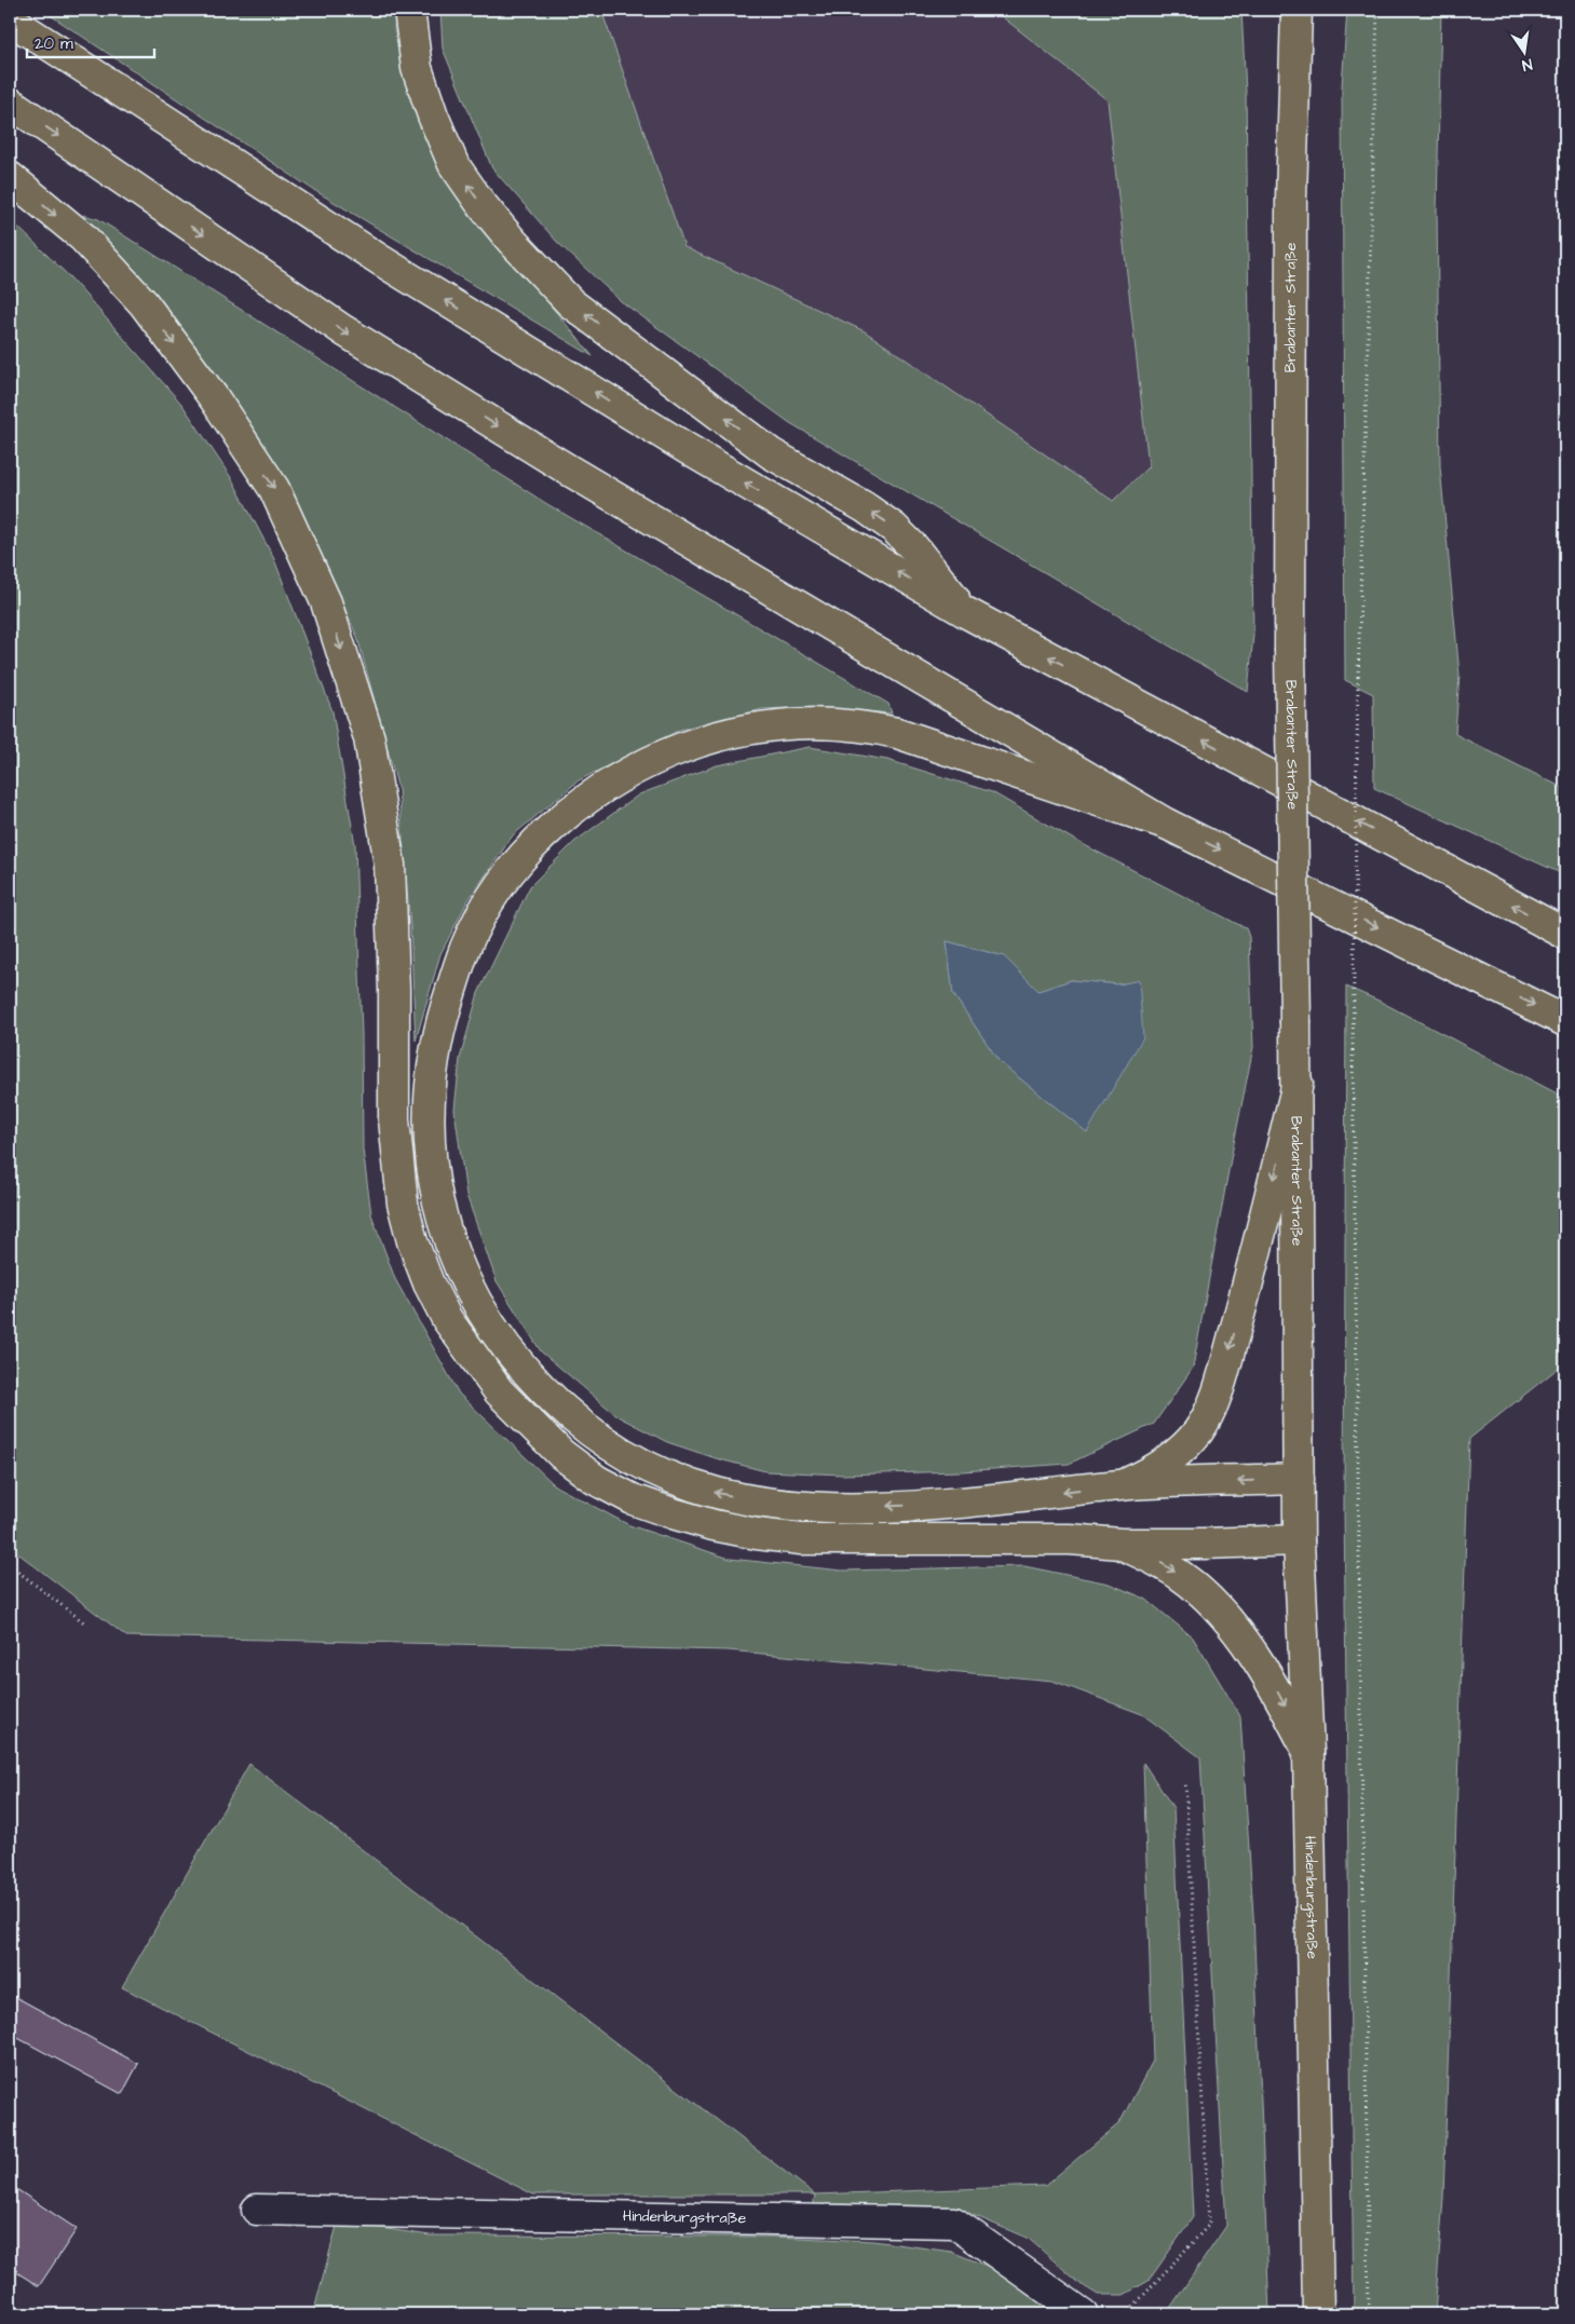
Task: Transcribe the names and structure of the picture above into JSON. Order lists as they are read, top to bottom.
{
  "streets": {
    "main road": ["Brabanter Straße", "Hindenburgstraße"]
  },
  "crossings": [
    ["Brabanter Straße", "Hindenburgstraße"]
  ],
  "scale_bar": "20 m",
  "north": "bottom"
}
